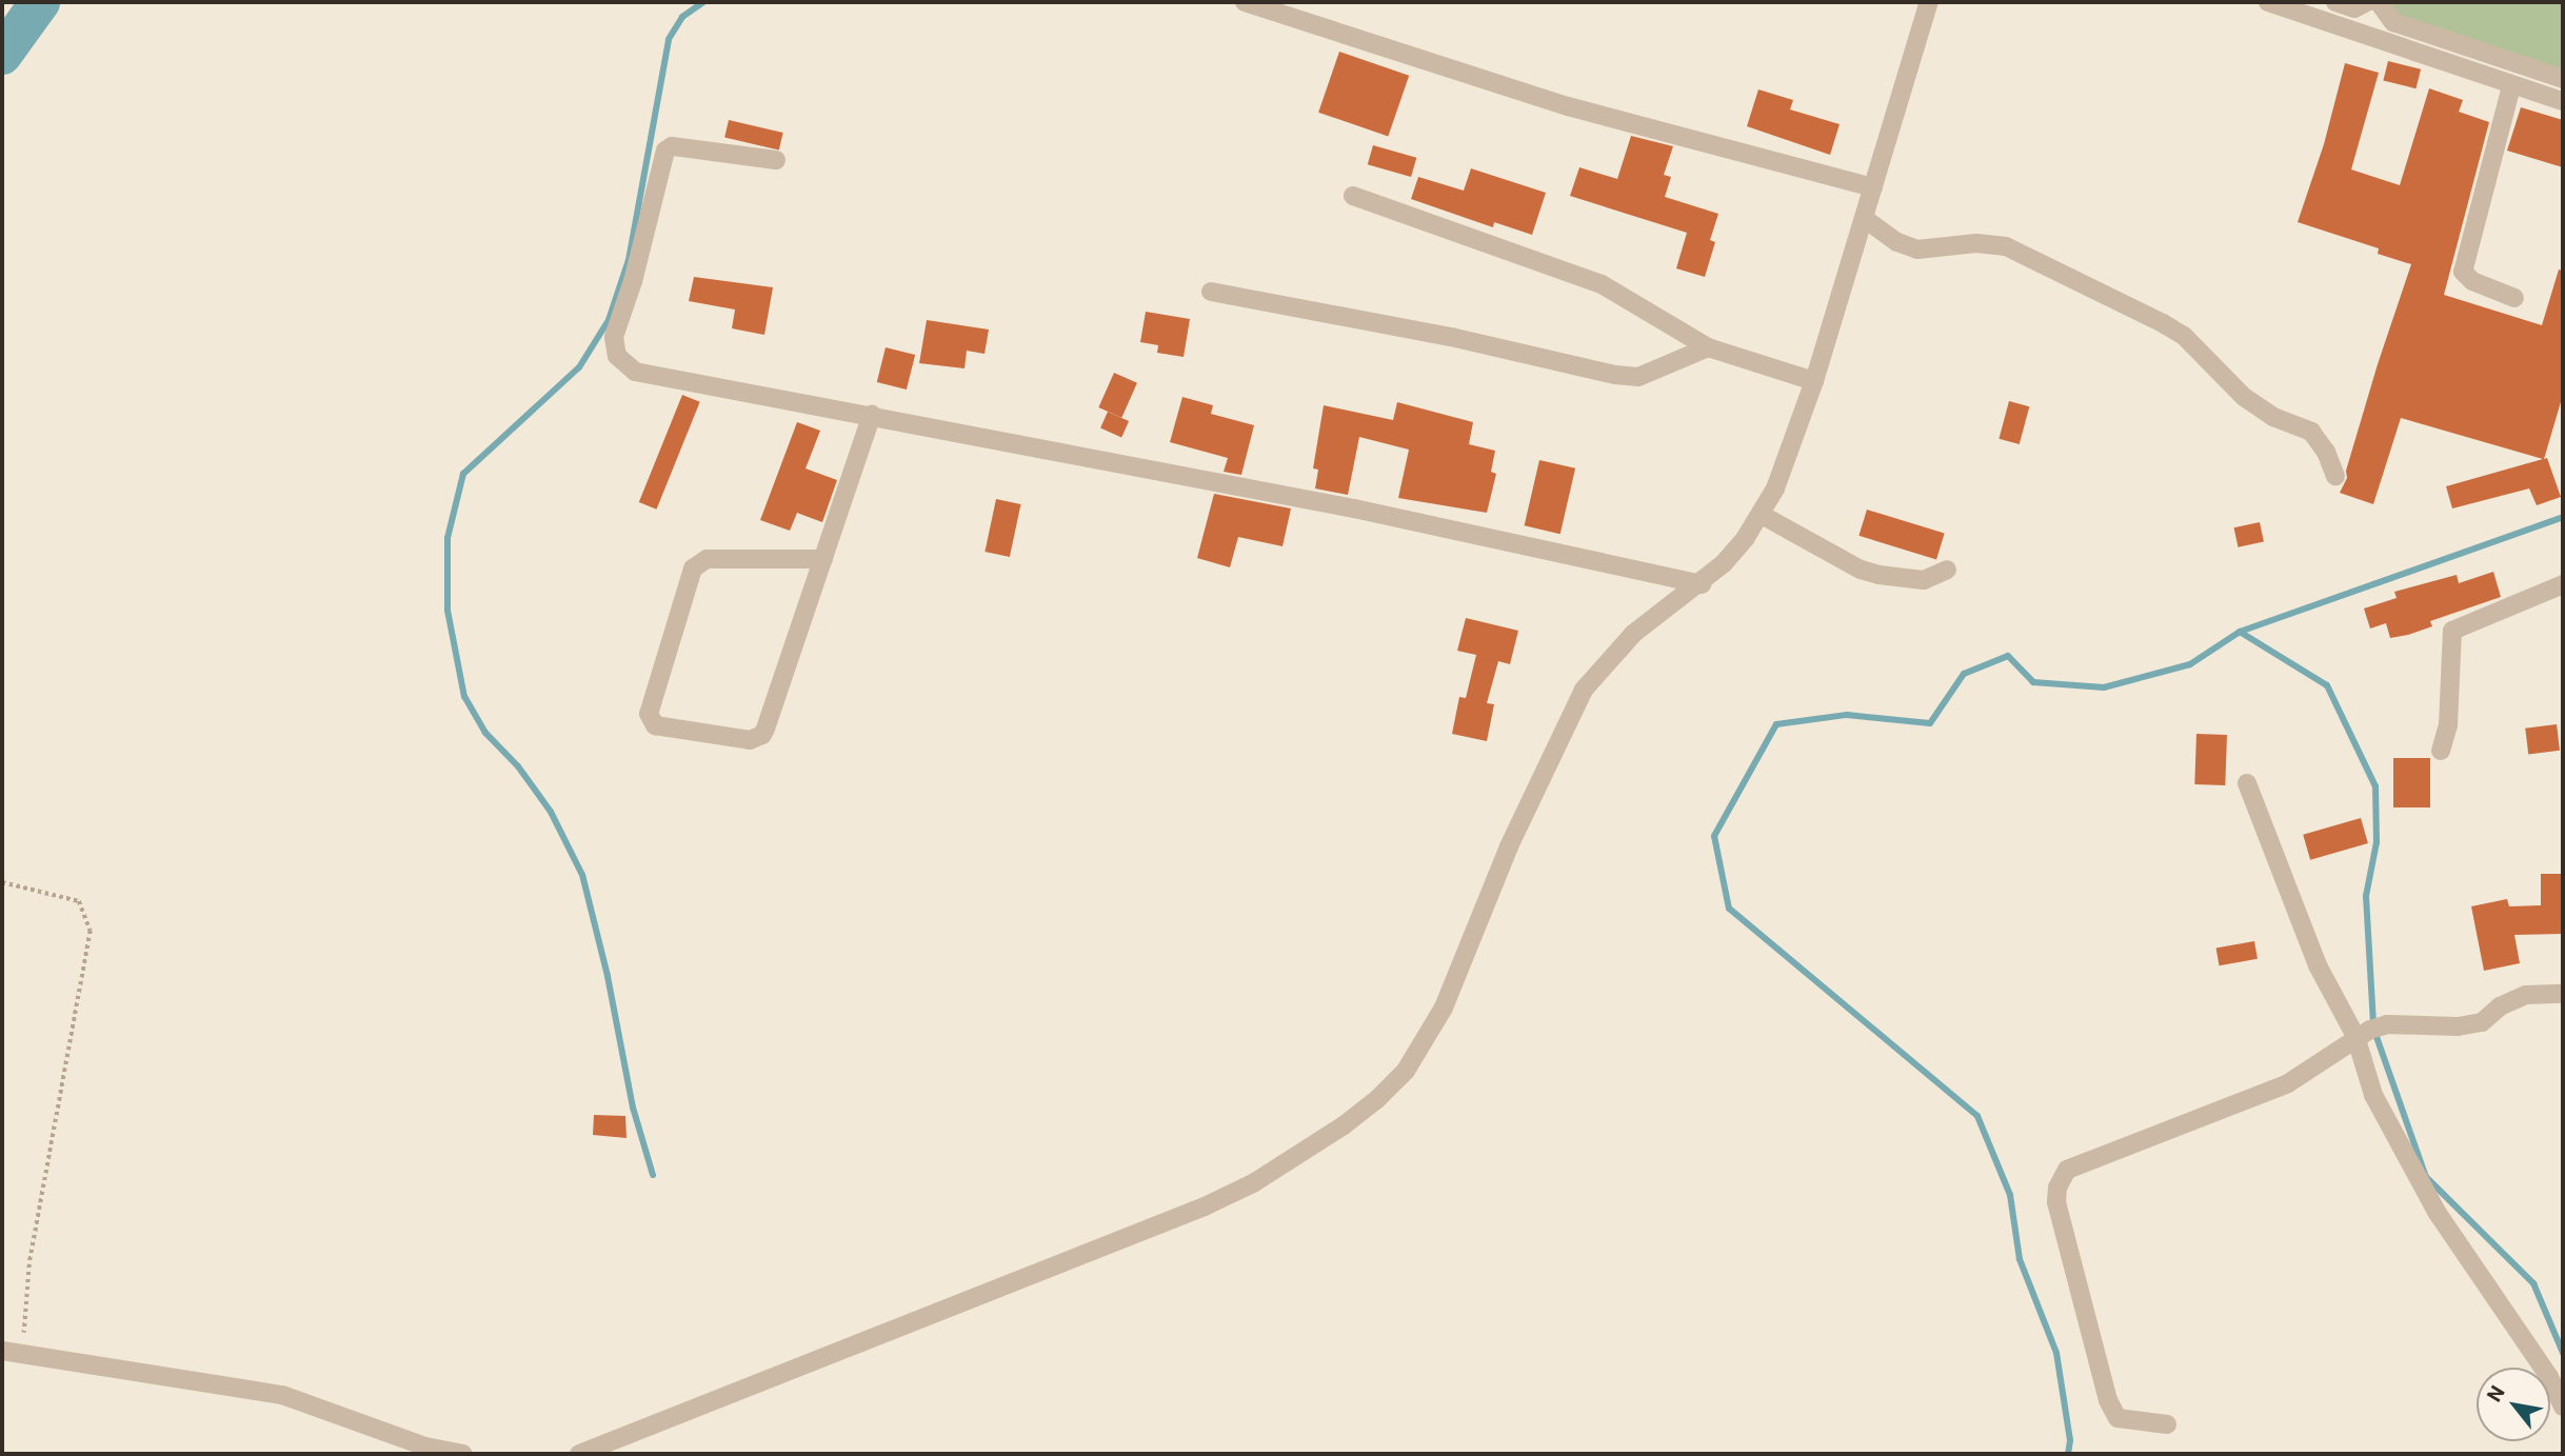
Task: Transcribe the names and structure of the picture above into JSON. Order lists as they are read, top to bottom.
{
  "north": "top left"
}
